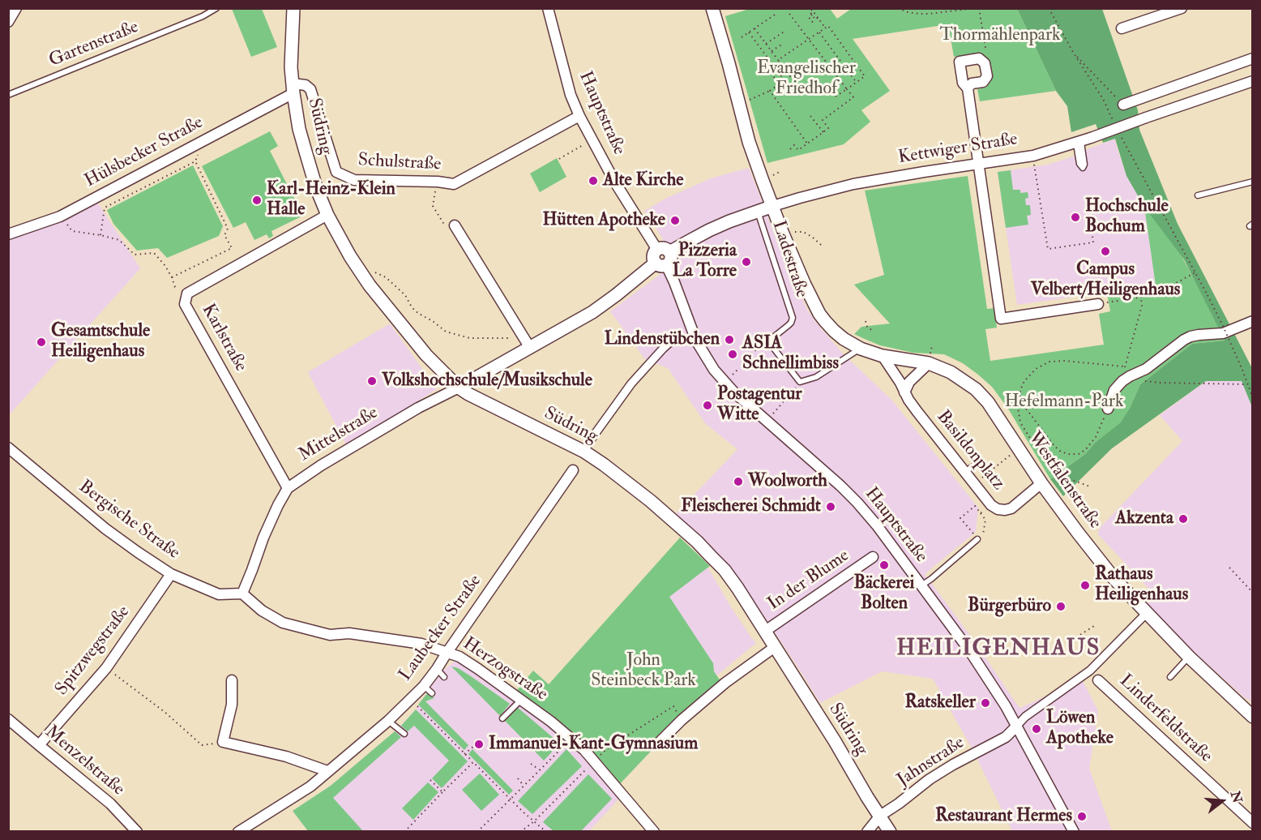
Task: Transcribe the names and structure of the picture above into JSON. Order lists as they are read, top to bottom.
{
  "streets": {
    "street": [
      "Hauptstraße",
      "Südring",
      "Kettwiger Straße",
      "Hülsbecker Straße",
      "Schulstraße",
      "Karlstraße",
      "Mittelstraße",
      "Basildonplatz",
      "Westfalenstraße",
      "Bergische Straße",
      "In der Blume",
      "Laubecker Straße",
      "Spitzwegstraße",
      "Herzogstraße",
      "Linderfeldstraße",
      "Menzelstraße",
      "Jahnstraße"
    ],
    "lane": ["Gartenstraße", "Ladestraße"]
  },
  "crossings": [
    ["Hauptstraße", "Kettwiger Straße"],
    ["Hauptstraße", "Schulstraße"],
    ["Hauptstraße", "Mittelstraße"],
    ["Hauptstraße", "Jahnstraße"],
    ["Südring", "Hülsbecker Straße"],
    ["Südring", "Schulstraße"],
    ["Südring", "Karlstraße"],
    ["Südring", "Mittelstraße"],
    ["Südring", "In der Blume"],
    ["Südring", "Jahnstraße"],
    ["Kettwiger Straße", "Ladestraße"],
    ["Kettwiger Straße", "Mittelstraße"],
    ["Kettwiger Straße", "Westfalenstraße"],
    ["Hülsbecker Straße", "Schulstraße"],
    ["Karlstraße", "Mittelstraße"],
    ["Mittelstraße", "Bergische Straße"],
    ["Mittelstraße", "Herzogstraße"],
    ["Basildonplatz", "Westfalenstraße"],
    ["Bergische Straße", "Spitzwegstraße"],
    ["Bergische Straße", "Herzogstraße"],
    ["Laubecker Straße", "Herzogstraße"],
    ["Spitzwegstraße", "Menzelstraße"]
  ],
  "districts": ["HEILIGENHAUS"],
  "parks": [
    "Thormählenpark",
    "Evangelischer Friedhof",
    "Hefelmann-Park",
    "John Steinbeck Park"
  ],
  "places": [
    "Alte Kirche",
    "Karl-Heinz-Klein Halle",
    "Hochschule Bochum",
    "Hütten Apotheke",
    "Campus Velbert/Heiligenhaus",
    "Pizzeria La Torre",
    "Lindenstübchen",
    "Gesamtschule Heiligenhaus",
    "ASIA Schnellimbiss",
    "Volkshochschule/Musikschule",
    "Postagentur Witte",
    "Woolworth",
    "Fleischerei Schmidt",
    "Akzenta",
    "Bäckerei Bolten",
    "Rathaus Heiligenhaus",
    "Bürgerbüro",
    "Ratskeller",
    "Löwen Apotheke",
    "Immanuel-Kant-Gymnasium",
    "Restaurant Hermes"
  ],
  "north": "right"
}
